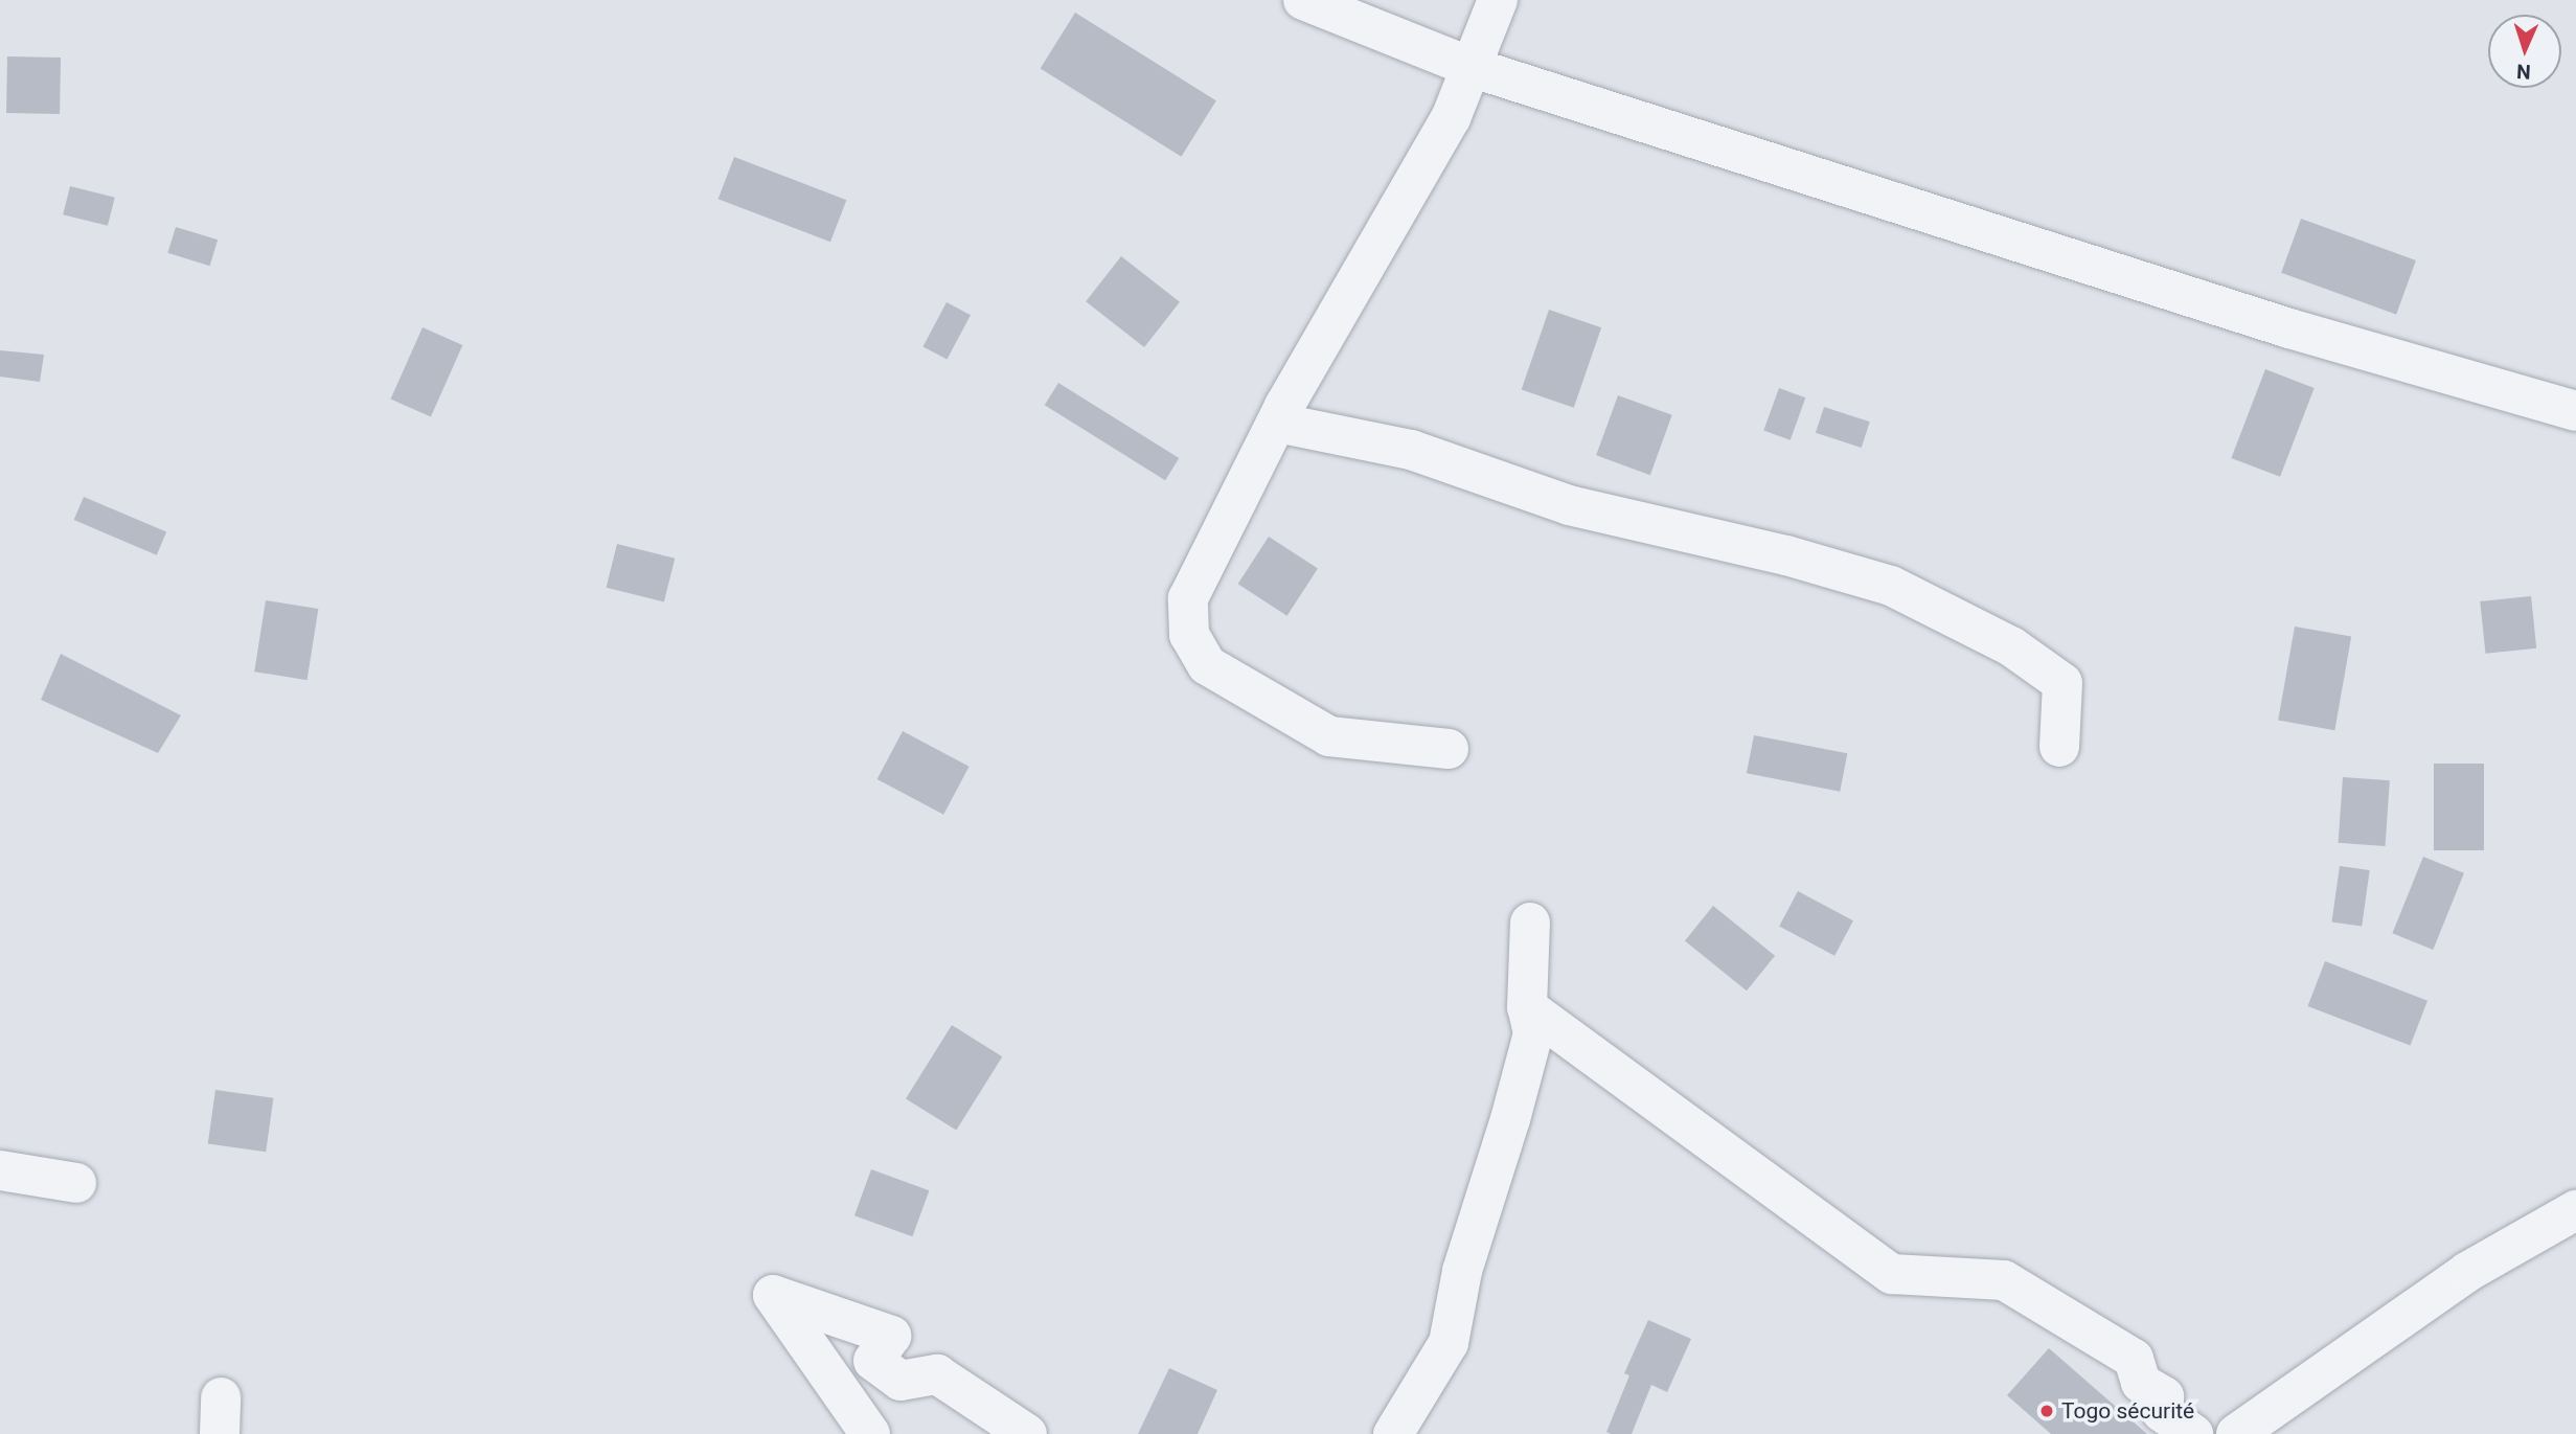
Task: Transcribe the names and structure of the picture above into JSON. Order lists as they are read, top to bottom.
{
  "places": ["Togo sécurité"],
  "north": "bottom"
}
